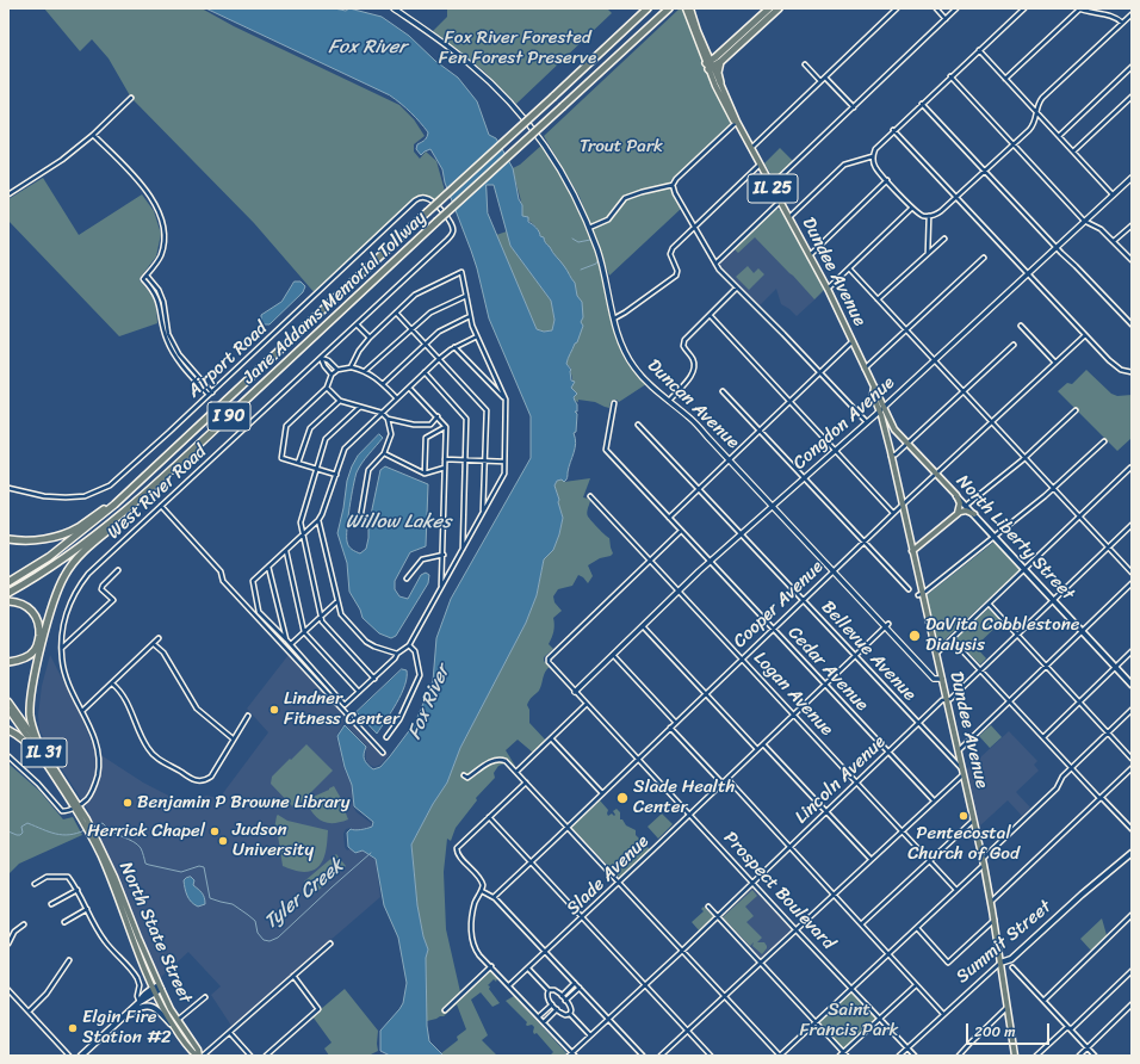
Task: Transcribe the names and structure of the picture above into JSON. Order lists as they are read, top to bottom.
{
  "streets": {
    "highway": ["Jane Addams Memorial Tollway", "I 90"],
    "main road": [
      "IL 25",
      "Dundee Avenue",
      "North Liberty Street",
      "IL 31",
      "North State Street",
      "Summit Street"
    ],
    "street": [
      "Airport Road",
      "Duncan Avenue",
      "Congdon Avenue",
      "West River Road",
      "Cooper Avenue",
      "Bellevue Avenue",
      "Cedar Avenue",
      "Logan Avenue",
      "Lincoln Avenue",
      "Slade Avenue",
      "Prospect Boulevard"
    ]
  },
  "crossings": [
    ["Dundee Avenue", "Duncan Avenue"],
    ["Dundee Avenue", "Congdon Avenue"],
    ["Dundee Avenue", "North Liberty Street"],
    ["Dundee Avenue", "Cooper Avenue"],
    ["Dundee Avenue", "Bellevue Avenue"],
    ["Dundee Avenue", "Lincoln Avenue"],
    ["Dundee Avenue", "Summit Street"],
    ["Airport Road", "West River Road"],
    ["Duncan Avenue", "Congdon Avenue"],
    ["Duncan Avenue", "Cooper Avenue"],
    ["Duncan Avenue", "Slade Avenue"],
    ["Congdon Avenue", "North Liberty Street"],
    ["Congdon Avenue", "Bellevue Avenue"],
    ["Congdon Avenue", "Cedar Avenue"],
    ["Congdon Avenue", "Logan Avenue"],
    ["Congdon Avenue", "Prospect Boulevard"],
    ["West River Road", "North State Street"],
    ["North Liberty Street", "Cooper Avenue"],
    ["North Liberty Street", "Lincoln Avenue"],
    ["Cooper Avenue", "Bellevue Avenue"],
    ["Cooper Avenue", "Cedar Avenue"],
    ["Cooper Avenue", "Logan Avenue"],
    ["Cooper Avenue", "Prospect Boulevard"],
    ["Bellevue Avenue", "Lincoln Avenue"],
    ["Bellevue Avenue", "Slade Avenue"],
    ["Cedar Avenue", "Lincoln Avenue"],
    ["Cedar Avenue", "Slade Avenue"],
    ["Logan Avenue", "Lincoln Avenue"],
    ["Logan Avenue", "Slade Avenue"],
    ["Logan Avenue", "Prospect Boulevard"],
    ["Lincoln Avenue", "Prospect Boulevard"],
    ["Slade Avenue", "Prospect Boulevard"],
    ["Prospect Boulevard", "Summit Street"]
  ],
  "water": ["Fox River", "Willow Lakes", "Tyler Creek"],
  "parks": ["Fox River Forested Fen Forest Preserve", "Trout Park", "Saint Francis Park"],
  "places": [
    "DaVita Cobblestone Dialysis",
    "Lindner Fitness Center",
    "Slade Health Center",
    "Benjamin P Browne Library",
    "Pentecostal Church of God",
    "Herrick Chapel",
    "Judson University",
    "Elgin Fire Station #2"
  ],
  "scale_bar": "200 m"
}
